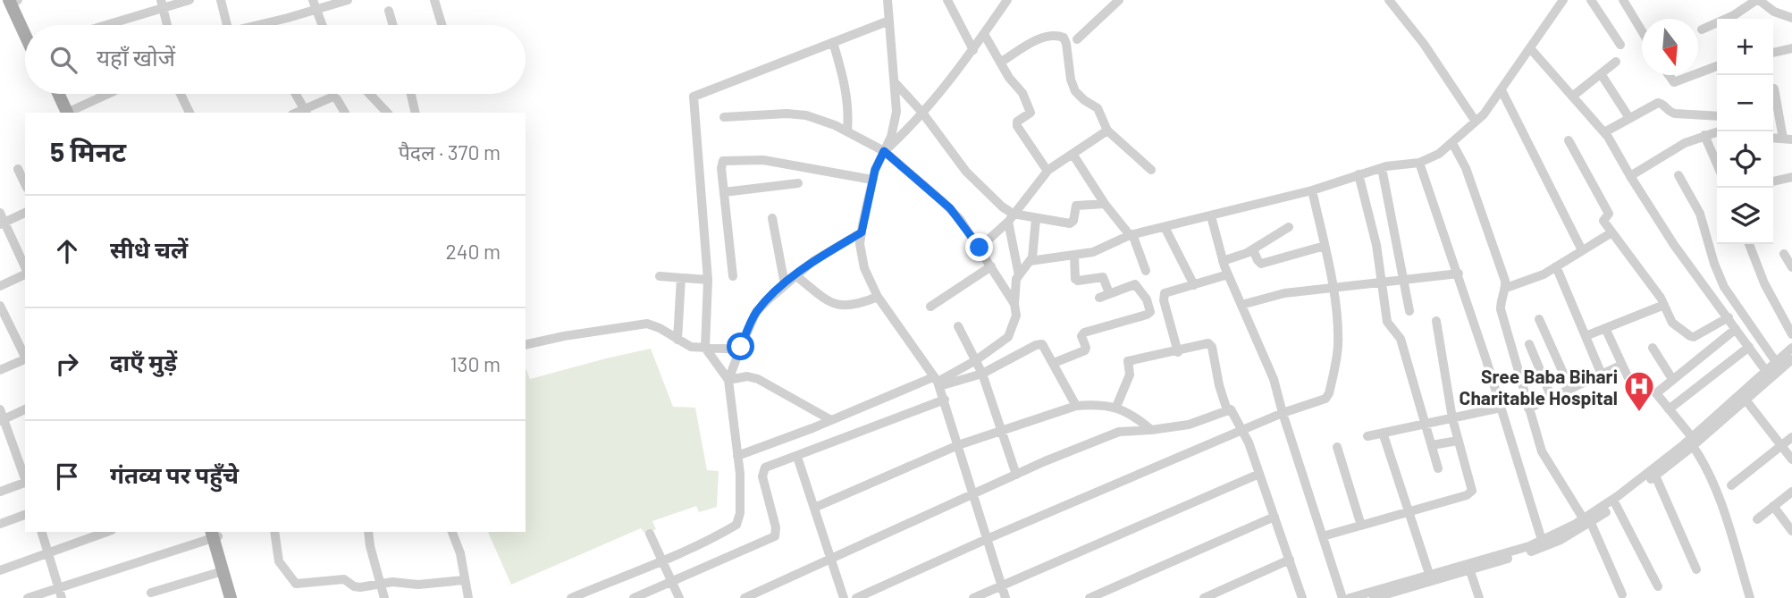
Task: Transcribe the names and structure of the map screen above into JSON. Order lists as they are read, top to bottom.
{
  "places": {
    "hospital": ["Sree Baba Bihari Charitable Hospital"]
  },
  "north": "bottom",
  "page": {
    "map_buttons": ["+", "−"],
    "search": "यहाँ खोजें",
    "heading": ["5 मिनट", "पैदल · 370 m"],
    "list": [
      ["सीधे चलें", "240 m"],
      ["दाएँ मुड़ें", "130 m"],
      "गंतव्य पर पहुँचे"
    ]
  }
}
